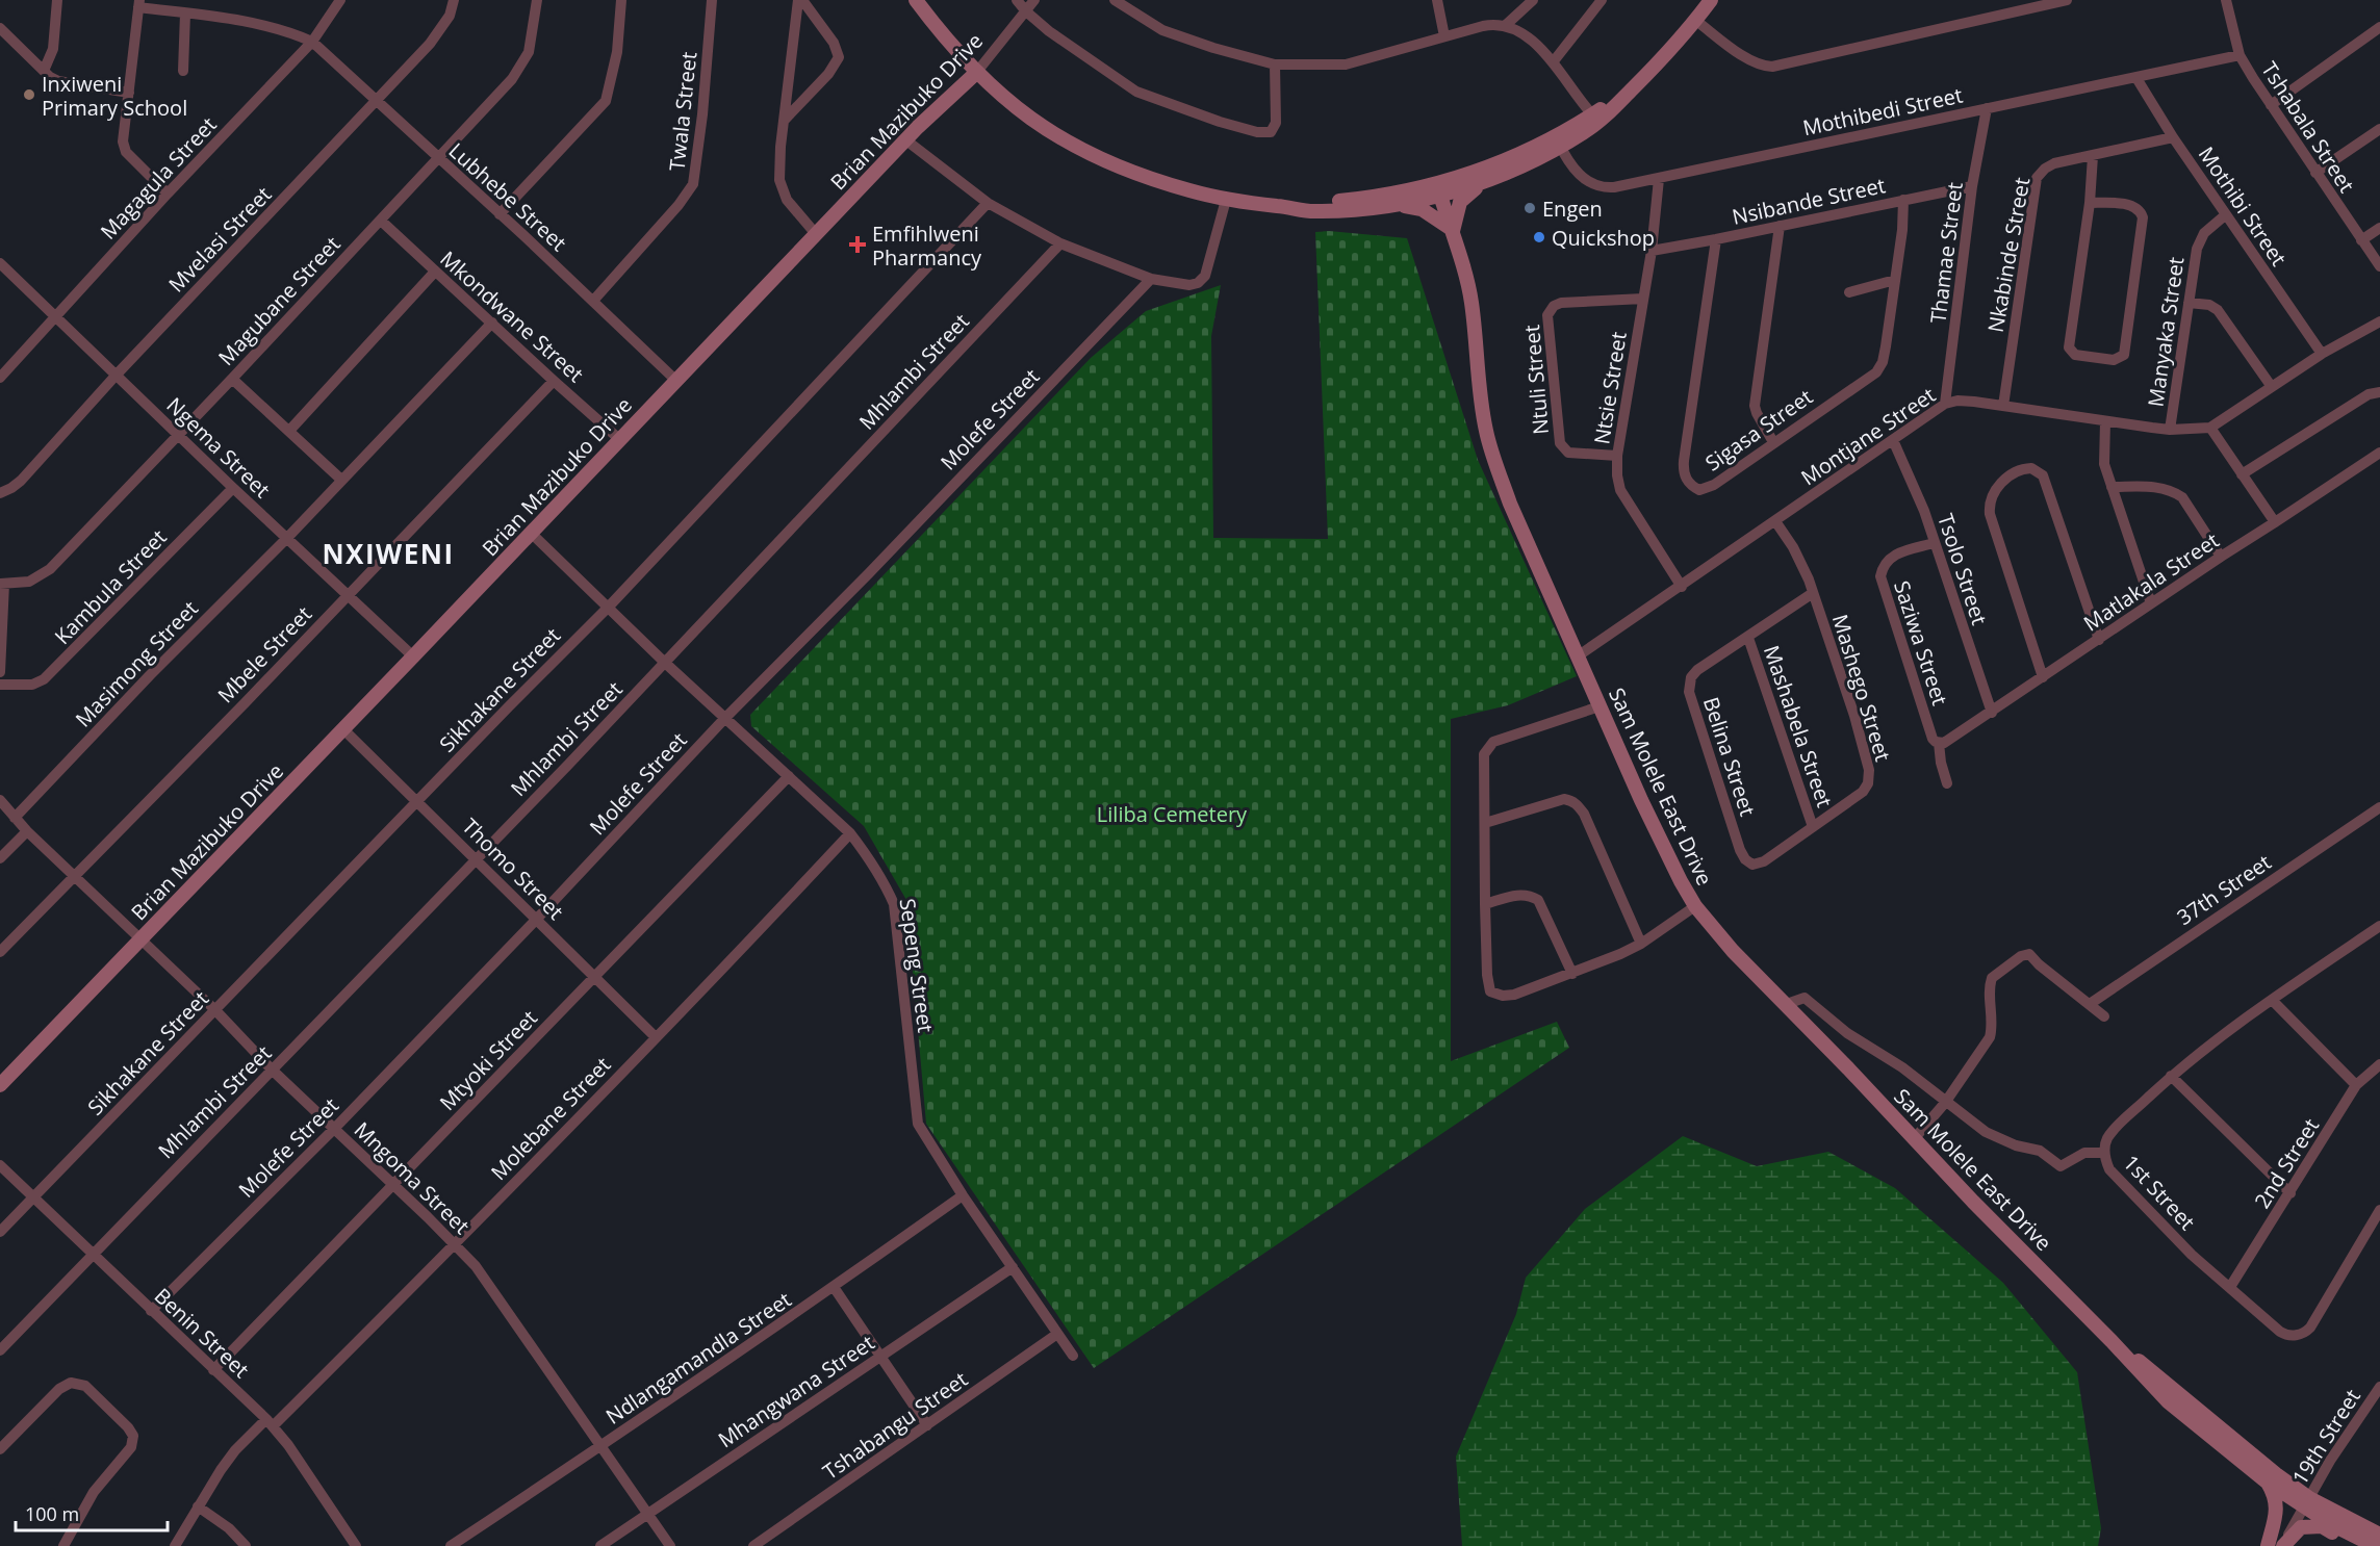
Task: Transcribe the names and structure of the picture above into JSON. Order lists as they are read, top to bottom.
{
  "streets": {
    "street": [
      "Twala Street",
      "Brian Mazibuko Drive",
      "Mothibedi Street",
      "Tshabala Street",
      "Magagula Street",
      "Lubhebe Street",
      "Nsibande Street",
      "Mothibi Street",
      "Mvelasi Street",
      "Thamae Street",
      "Nkabinde Street",
      "Magubane Street",
      "Mkondwane Street",
      "Manyaka Street",
      "Mhlambi Street",
      "Ntuli Street",
      "Ntsie Street",
      "Molefe Street",
      "Sigasa Street",
      "Montjane Street",
      "Ngema Street",
      "Tsolo Street",
      "Matlakala Street",
      "Kambula Street",
      "Saziwa Street",
      "Mbele Street",
      "Masimong Street",
      "Mashego Street",
      "Sikhakane Street",
      "Mashabela Street",
      "Belina Street",
      "Sam Molele East Drive",
      "Thomo Street",
      "37th Street",
      "Sepeng Street",
      "Mtyoki Street",
      "Molebane Street",
      "2nd Street",
      "Mngoma Street",
      "1st Street",
      "Benin Street",
      "Ndlangamandla Street",
      "Mhangwana Street",
      "Tshabangu Street",
      "19th Street"
    ]
  },
  "crossings": [
    ["Twala Street", "Lubhebe Street"],
    ["Brian Mazibuko Drive", "Lubhebe Street"],
    ["Brian Mazibuko Drive", "Mkondwane Street"],
    ["Brian Mazibuko Drive", "Ngema Street"],
    ["Brian Mazibuko Drive", "Thomo Street"],
    ["Brian Mazibuko Drive", "Sepeng Street"],
    ["Brian Mazibuko Drive", "Mngoma Street"],
    ["Mothibedi Street", "Tshabala Street"],
    ["Mothibedi Street", "Mothibi Street"],
    ["Mothibedi Street", "Thamae Street"],
    ["Mothibedi Street", "Ntsie Street"],
    ["Magagula Street", "Lubhebe Street"],
    ["Magagula Street", "Ngema Street"],
    ["Lubhebe Street", "Mvelasi Street"],
    ["Lubhebe Street", "Magubane Street"],
    ["Nsibande Street", "Thamae Street"],
    ["Nsibande Street", "Ntsie Street"],
    ["Nsibande Street", "Sigasa Street"],
    ["Mothibi Street", "Nkabinde Street"],
    ["Mothibi Street", "Manyaka Street"],
    ["Mvelasi Street", "Ngema Street"],
    ["Thamae Street", "Montjane Street"],
    ["Nkabinde Street", "Montjane Street"],
    ["Magubane Street", "Mkondwane Street"],
    ["Magubane Street", "Ngema Street"],
    ["Mkondwane Street", "Mbele Street"],
    ["Mkondwane Street", "Masimong Street"],
    ["Manyaka Street", "Montjane Street"],
    ["Mhlambi Street", "Thomo Street"],
    ["Mhlambi Street", "Sepeng Street"],
    ["Mhlambi Street", "Mngoma Street"],
    ["Mhlambi Street", "Benin Street"],
    ["Ntuli Street", "Ntsie Street"],
    ["Ntsie Street", "Montjane Street"],
    ["Molefe Street", "Thomo Street"],
    ["Molefe Street", "Sepeng Street"],
    ["Molefe Street", "Mngoma Street"],
    ["Molefe Street", "Benin Street"],
    ["Montjane Street", "Tsolo Street"],
    ["Montjane Street", "Mashego Street"],
    ["Montjane Street", "Sam Molele East Drive"],
    ["Ngema Street", "Kambula Street"],
    ["Ngema Street", "Mbele Street"],
    ["Ngema Street", "Masimong Street"],
    ["Tsolo Street", "Matlakala Street"],
    ["Tsolo Street", "Saziwa Street"],
    ["Matlakala Street", "Saziwa Street"],
    ["Mbele Street", "Mngoma Street"],
    ["Masimong Street", "Mngoma Street"],
    ["Mashego Street", "Mashabela Street"],
    ["Mashego Street", "Belina Street"],
    ["Sikhakane Street", "Thomo Street"],
    ["Sikhakane Street", "Sepeng Street"],
    ["Sikhakane Street", "Mngoma Street"],
    ["Sikhakane Street", "Benin Street"],
    ["Mashabela Street", "Belina Street"],
    ["Sam Molele East Drive", "19th Street"],
    ["Thomo Street", "Mtyoki Street"],
    ["Thomo Street", "Molebane Street"],
    ["Sepeng Street", "Mtyoki Street"],
    ["Sepeng Street", "Molebane Street"],
    ["Sepeng Street", "Ndlangamandla Street"],
    ["Sepeng Street", "Mhangwana Street"],
    ["Sepeng Street", "Tshabangu Street"],
    ["Mtyoki Street", "Mngoma Street"],
    ["Mtyoki Street", "Benin Street"],
    ["Molebane Street", "Mngoma Street"],
    ["Molebane Street", "Benin Street"],
    ["2nd Street", "1st Street"],
    ["Mngoma Street", "Ndlangamandla Street"],
    ["Mngoma Street", "Mhangwana Street"]
  ],
  "districts": ["NXIWENI"],
  "parks": ["Liliba Cemetery"],
  "places": {
    "other": ["Inxiweni Primary School", "Engen", "Quickshop"],
    "health": ["Emfihlweni Pharmancy"]
  },
  "scale_bar": "100 m"
}
